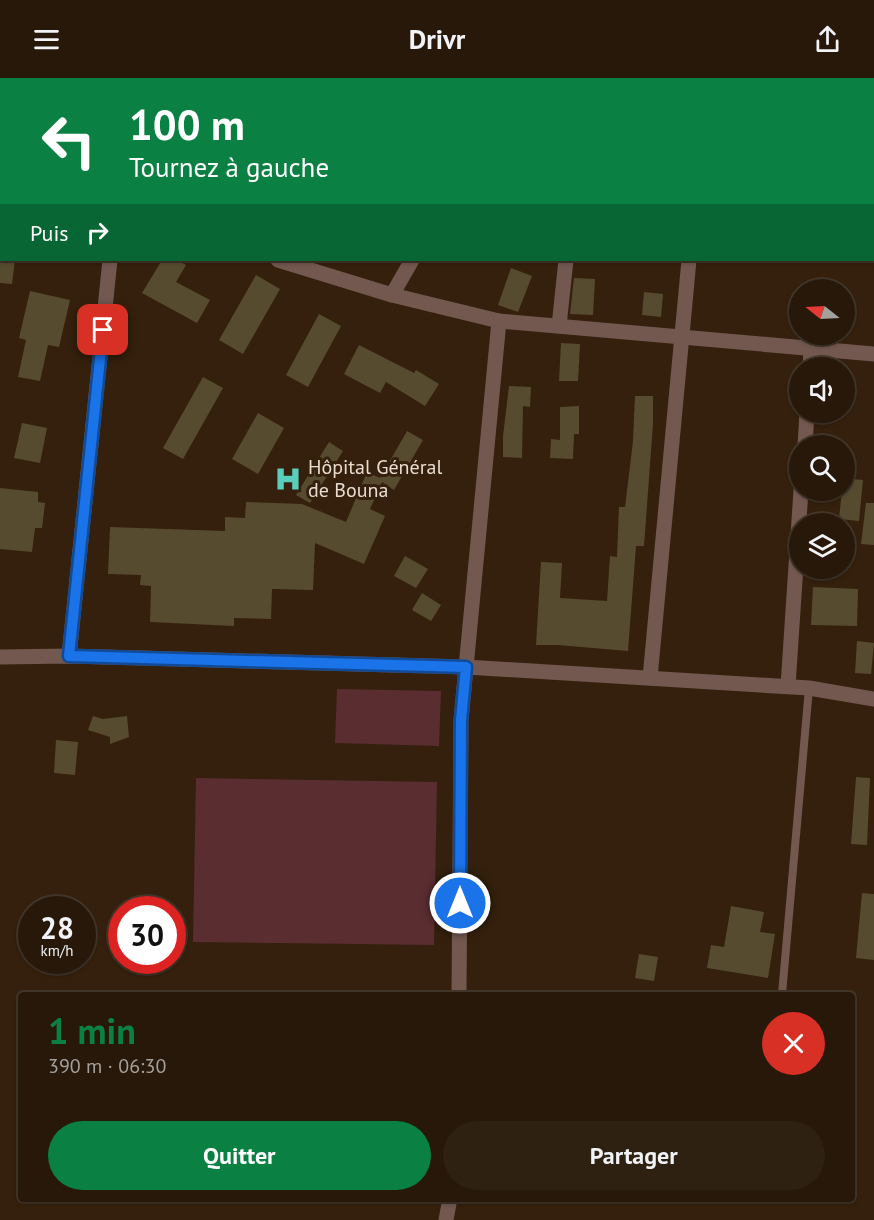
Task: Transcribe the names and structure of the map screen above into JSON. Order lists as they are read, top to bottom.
{
  "places": {
    "hospital": ["Hôpital Général de Bouna"]
  },
  "north": "left",
  "page": {
    "header": "Drivr",
    "turn": ["100 m", "Tournez à gauche"],
    "then": "Puis",
    "speed": "28 km/h",
    "limit": "30",
    "heading": ["1 min", "390 m · 06:30"],
    "buttons": ["Quitter", "Partager"]
  }
}
